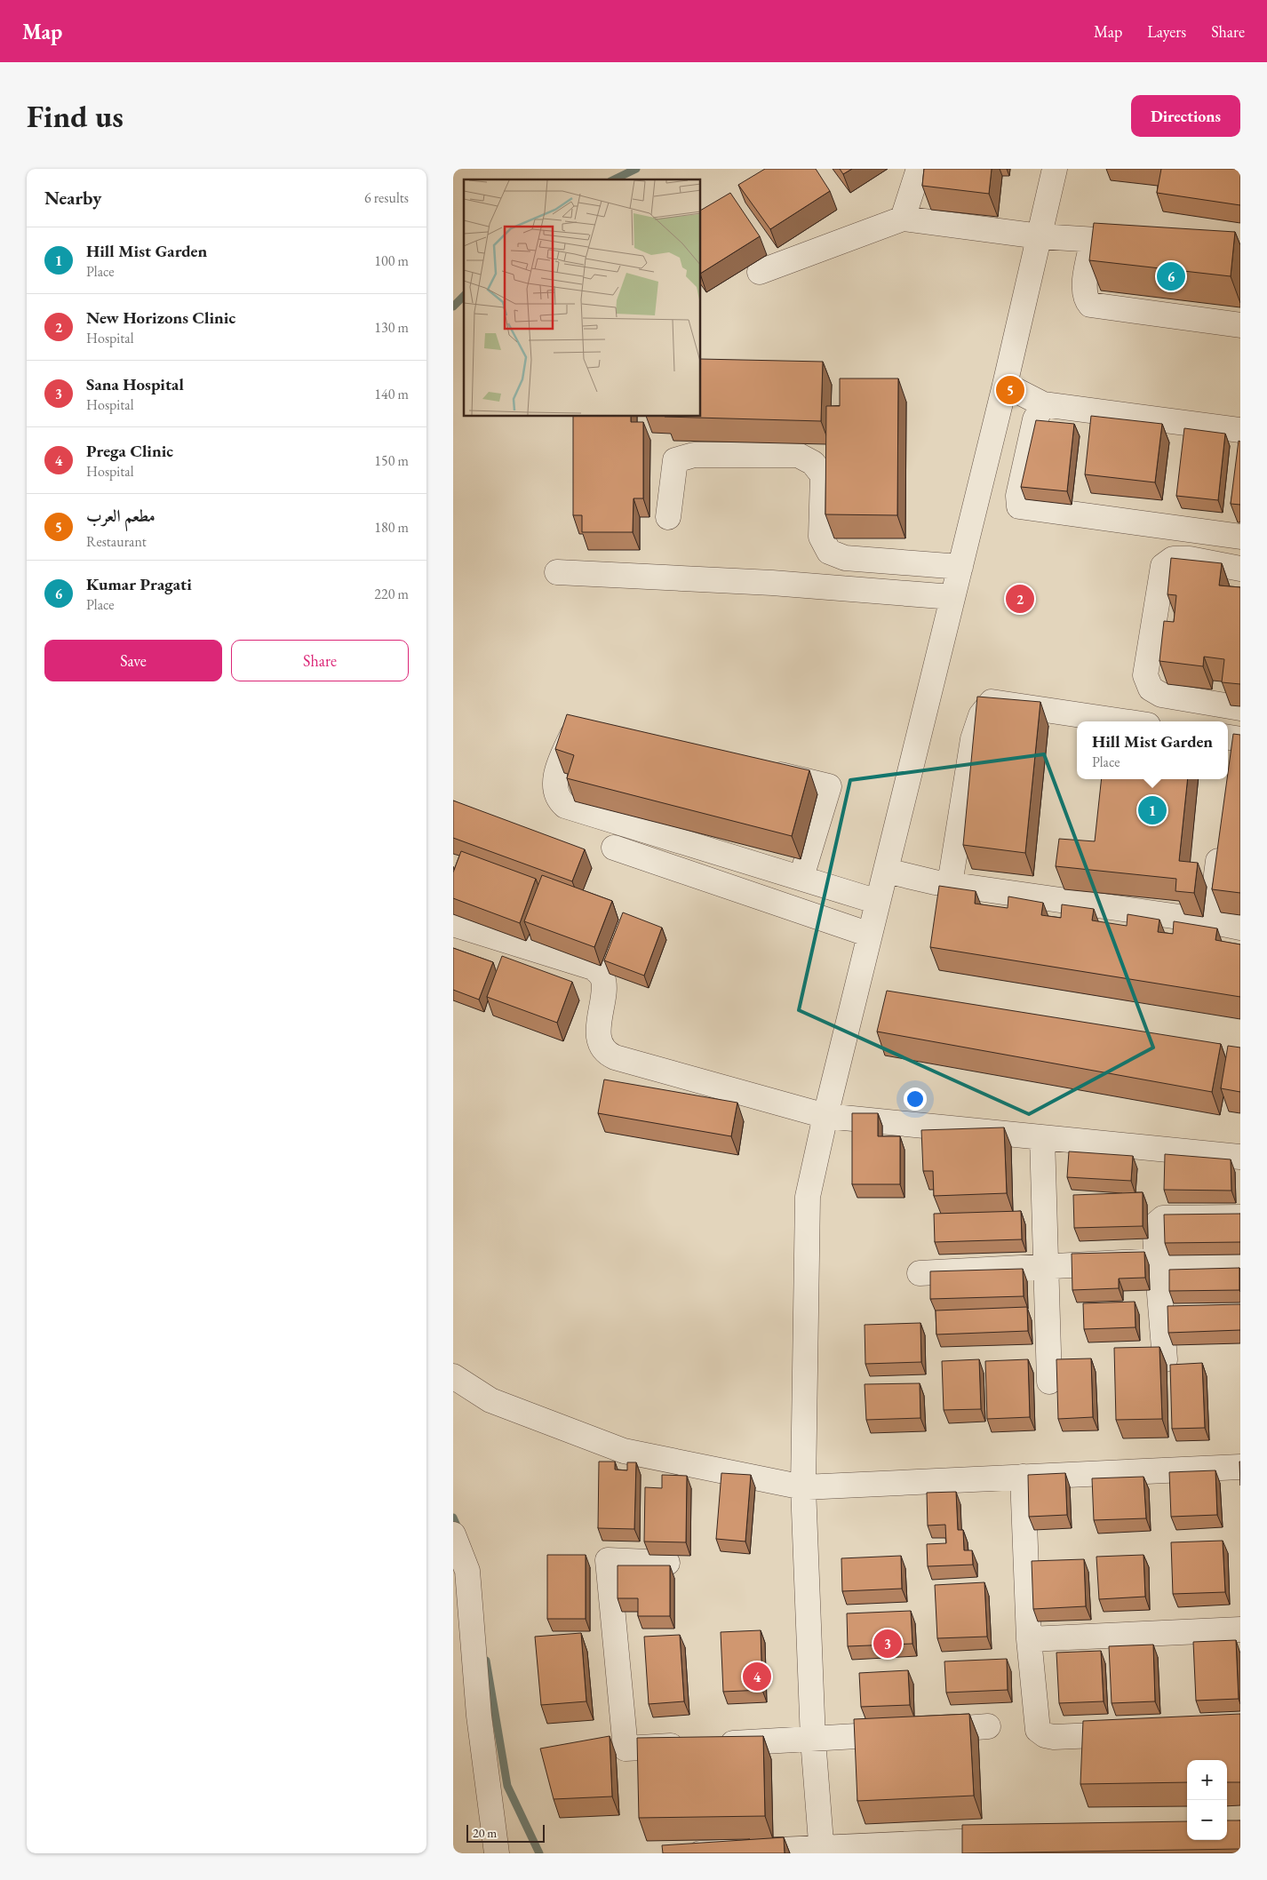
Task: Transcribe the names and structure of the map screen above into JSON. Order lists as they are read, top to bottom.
{
  "scale_bar": "20 m",
  "page": {
    "header": "Map",
    "nav": ["Map", "Layers", "Share"],
    "buttons": [
      "Directions",
      ["Save", "Share"]
    ],
    "title": "Find us",
    "heading": ["Nearby", "6 results"],
    "list": [
      {
        "mark": "1",
        "name": "Hill Mist Garden",
        "note": "Place",
        "value": "100 m"
      },
      {
        "mark": "2",
        "name": "New Horizons Clinic",
        "note": "Hospital",
        "value": "130 m"
      },
      {
        "mark": "3",
        "name": "Sana Hospital",
        "note": "Hospital",
        "value": "140 m"
      },
      {
        "mark": "4",
        "name": "Prega Clinic",
        "note": "Hospital",
        "value": "150 m"
      },
      {
        "mark": "5",
        "name": "مطعم العرب",
        "note": "Restaurant",
        "value": "180 m"
      },
      {
        "mark": "6",
        "name": "Kumar Pragati",
        "note": "Place",
        "value": "220 m"
      }
    ],
    "pins": [
      "6",
      "5",
      "2",
      "1",
      "3",
      "4"
    ],
    "popup": ["Hill Mist Garden", "Place"],
    "map_buttons": ["+", "−"],
    "scale": "20 m"
  }
}
